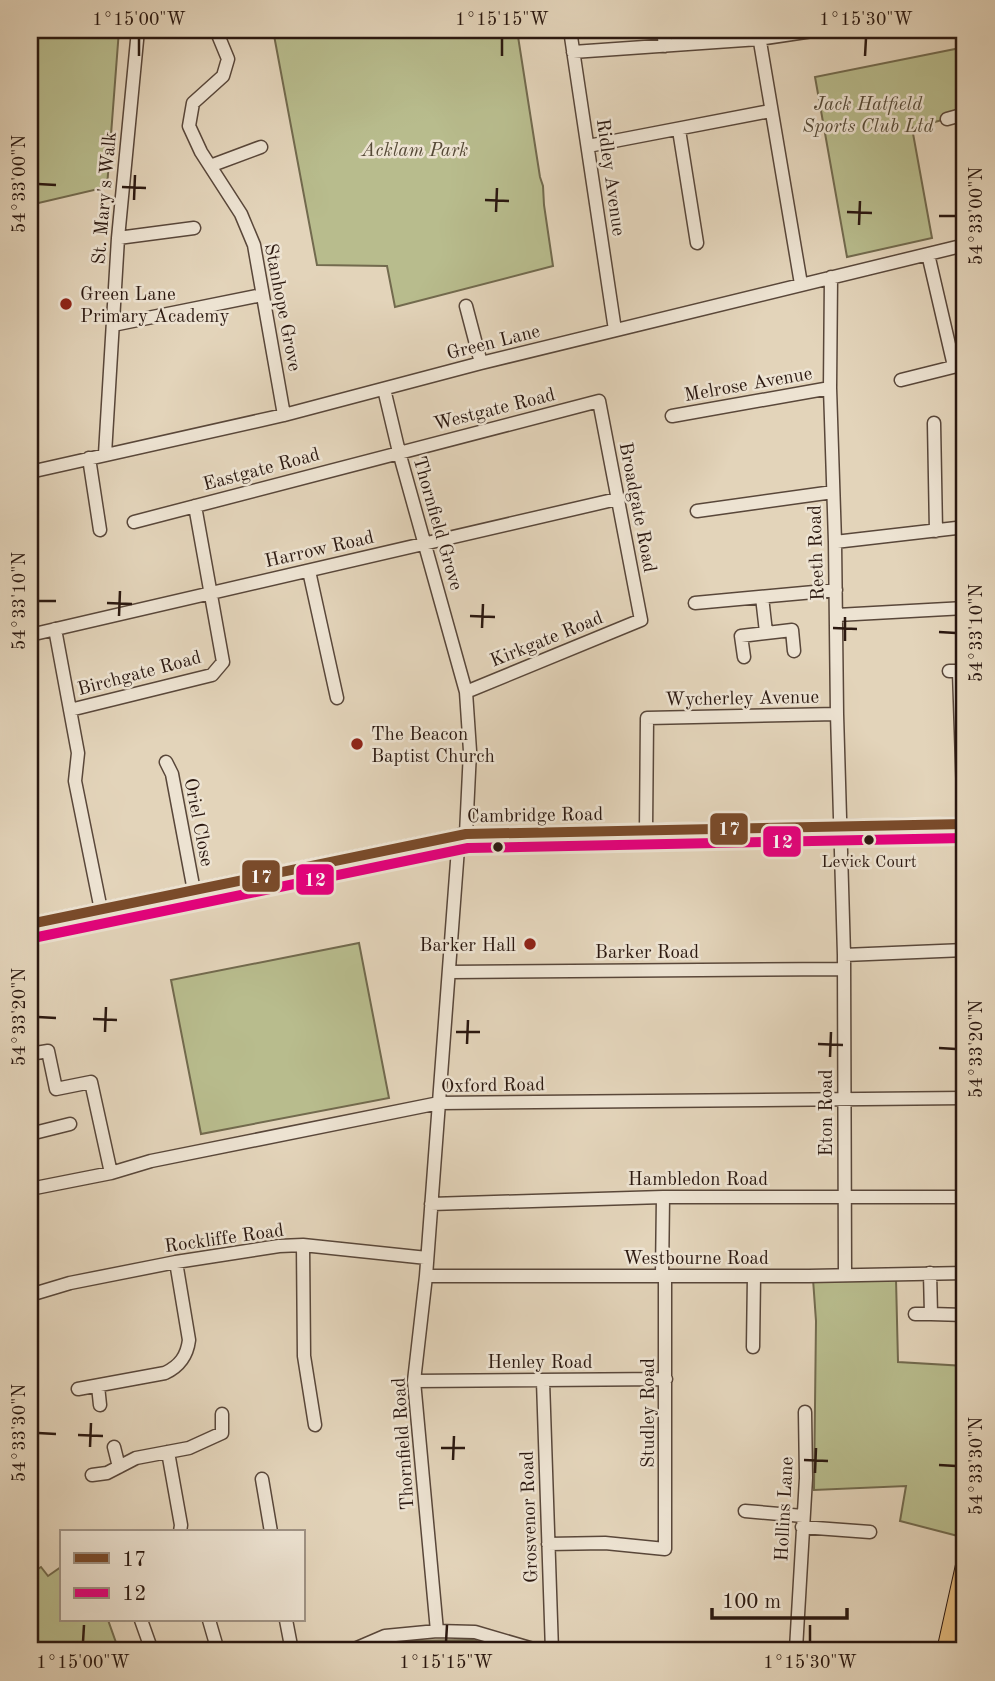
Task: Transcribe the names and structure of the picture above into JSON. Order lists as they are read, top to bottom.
{
  "streets": {
    "street": [
      "Ridley Avenue",
      "St. Mary's Walk",
      "Stanhope Grove",
      "Green Lane",
      "Melrose Avenue",
      "Westgate Road",
      "Eastgate Road",
      "Broadgate Road",
      "Thornfield Grove",
      "Harrow Road",
      "Reeth Road",
      "Kirkgate Road",
      "Birchgate Road",
      "Wycherley Avenue",
      "Cambridge Road",
      "Oriel Close",
      "Barker Road",
      "Oxford Road",
      "Eton Road",
      "Hambledon Road",
      "Rockliffe Road",
      "Westbourne Road",
      "Henley Road",
      "Studley Road",
      "Thornfield Road",
      "Hollins Lane",
      "Grosvenor Road"
    ]
  },
  "crossings": [
    ["Ridley Avenue", "Green Lane"],
    ["St. Mary's Walk", "Green Lane"],
    ["Stanhope Grove", "Green Lane"],
    ["Green Lane", "Thornfield Grove"],
    ["Green Lane", "Reeth Road"],
    ["Melrose Avenue", "Reeth Road"],
    ["Westgate Road", "Eastgate Road"],
    ["Westgate Road", "Broadgate Road"],
    ["Westgate Road", "Thornfield Grove"],
    ["Eastgate Road", "Thornfield Grove"],
    ["Eastgate Road", "Birchgate Road"],
    ["Broadgate Road", "Harrow Road"],
    ["Broadgate Road", "Kirkgate Road"],
    ["Thornfield Grove", "Harrow Road"],
    ["Thornfield Grove", "Kirkgate Road"],
    ["Thornfield Grove", "Cambridge Road"],
    ["Thornfield Grove", "Thornfield Road"],
    ["Harrow Road", "Birchgate Road"],
    ["Reeth Road", "Wycherley Avenue"],
    ["Reeth Road", "Cambridge Road"],
    ["Reeth Road", "Eton Road"],
    ["Wycherley Avenue", "Cambridge Road"],
    ["Cambridge Road", "Oriel Close"],
    ["Cambridge Road", "Eton Road"],
    ["Cambridge Road", "Thornfield Road"],
    ["Barker Road", "Eton Road"],
    ["Barker Road", "Thornfield Road"],
    ["Oxford Road", "Eton Road"],
    ["Oxford Road", "Thornfield Road"],
    ["Eton Road", "Hambledon Road"],
    ["Eton Road", "Westbourne Road"],
    ["Hambledon Road", "Studley Road"],
    ["Hambledon Road", "Thornfield Road"],
    ["Rockliffe Road", "Thornfield Road"],
    ["Westbourne Road", "Studley Road"],
    ["Westbourne Road", "Thornfield Road"],
    ["Henley Road", "Studley Road"],
    ["Henley Road", "Thornfield Road"],
    ["Henley Road", "Grosvenor Road"],
    ["Studley Road", "Grosvenor Road"]
  ],
  "parks": ["Jack Hatfield Sports Club Ltd", "Acklam Park"],
  "places": [
    "Green Lane Primary Academy",
    "The Beacon Baptist Church",
    "Levick Court",
    "Barker Hall"
  ],
  "lines": ["transit line 17", "transit line 12"],
  "legend": ["17", "12"],
  "scale_bar": "100 m",
  "coordinates": [
    "1°15'00\"W",
    "1°15'15\"W",
    "1°15'30\"W",
    "54°33'00\"N",
    "54°33'10\"N",
    "54°33'20\"N",
    "54°33'30\"N"
  ]
}
